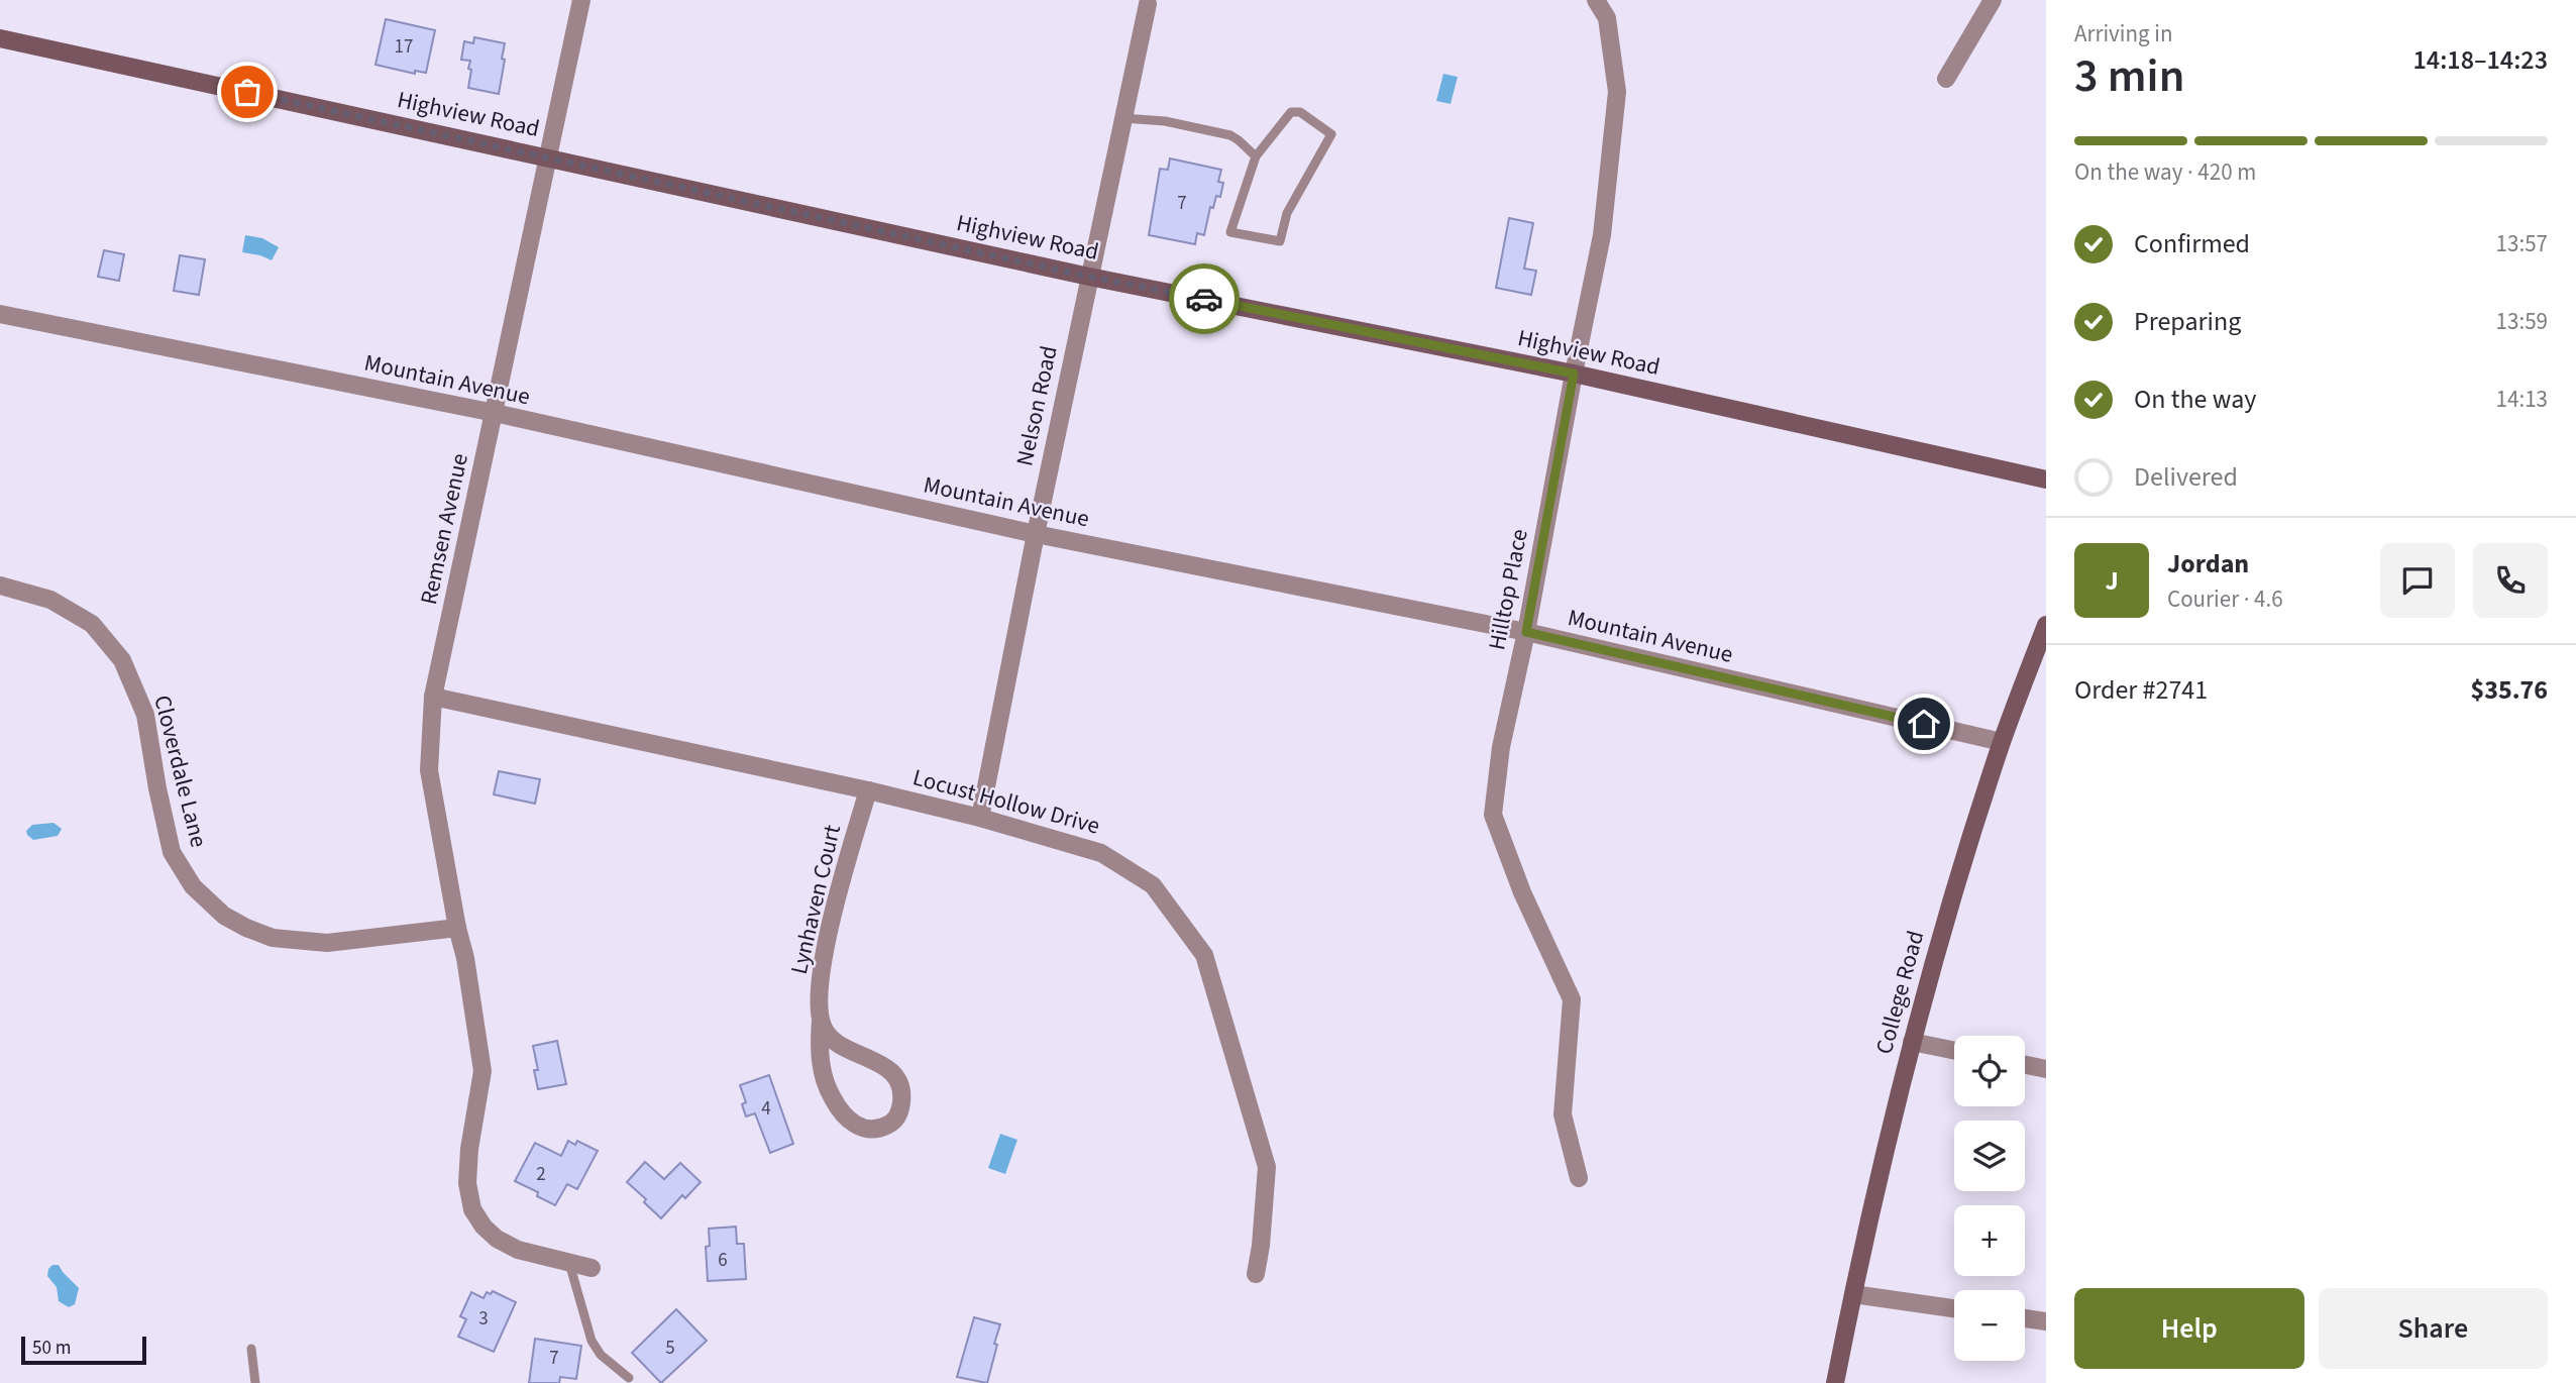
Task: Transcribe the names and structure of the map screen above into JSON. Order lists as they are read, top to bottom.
{
  "streets": {
    "street": [
      "Highview Road",
      "Mountain Avenue",
      "Nelson Road",
      "Remsen Avenue",
      "Hilltop Place",
      "Cloverdale Lane",
      "Locust Hollow Drive",
      "Lynhaven Court",
      "College Road"
    ]
  },
  "crossings": [
    ["Highview Road", "Nelson Road"],
    ["Highview Road", "Remsen Avenue"],
    ["Highview Road", "Hilltop Place"],
    ["Mountain Avenue", "Nelson Road"],
    ["Mountain Avenue", "Remsen Avenue"],
    ["Mountain Avenue", "Hilltop Place"],
    ["Mountain Avenue", "College Road"],
    ["Nelson Road", "Locust Hollow Drive"],
    ["Remsen Avenue", "Cloverdale Lane"],
    ["Remsen Avenue", "Locust Hollow Drive"],
    ["Locust Hollow Drive", "Lynhaven Court"]
  ],
  "house_numbers": [
    "17",
    "7",
    "4",
    "2",
    "6",
    "3",
    "5",
    "7"
  ],
  "scale_bar": "50 m",
  "page": {
    "heading": ["3 min", "Arriving in", "14:18–14:23"],
    "panel": [
      "Jordan",
      "Courier · 4.6",
      "Order #2741",
      "$35.76"
    ],
    "bar": "On the way · 420 m",
    "list": [
      ["Confirmed", "13:57"],
      ["Preparing", "13:59"],
      ["On the way", "14:13"],
      "Delivered"
    ],
    "round": "J",
    "map_buttons": ["+", "−"],
    "buttons": ["Help", "Share"],
    "scale": "50 m"
  }
}
